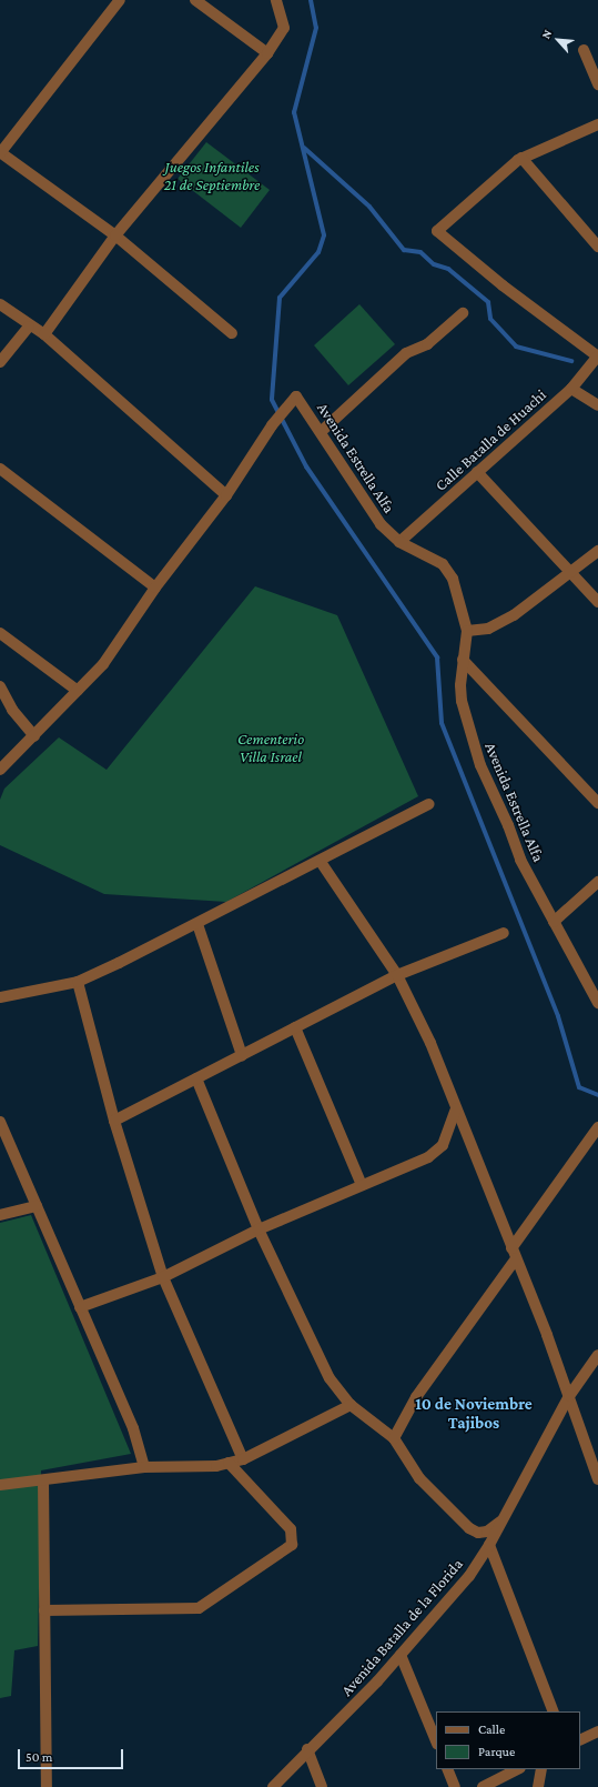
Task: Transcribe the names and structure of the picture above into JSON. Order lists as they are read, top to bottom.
{
  "streets": {
    "street": ["Calle Batalla de Huachi", "Avenida Estrella Alfa", "Avenida Batalla de la Florida"]
  },
  "crossings": [
    ["Calle Batalla de Huachi", "Avenida Estrella Alfa"]
  ],
  "districts": ["10 de Noviembre Tajibos"],
  "parks": ["Juegos Infantiles 21 de Septiembre", "Cementerio Villa Israel"],
  "legend": ["Calle", "Parque"],
  "scale_bar": "50 m",
  "north": "top left"
}
